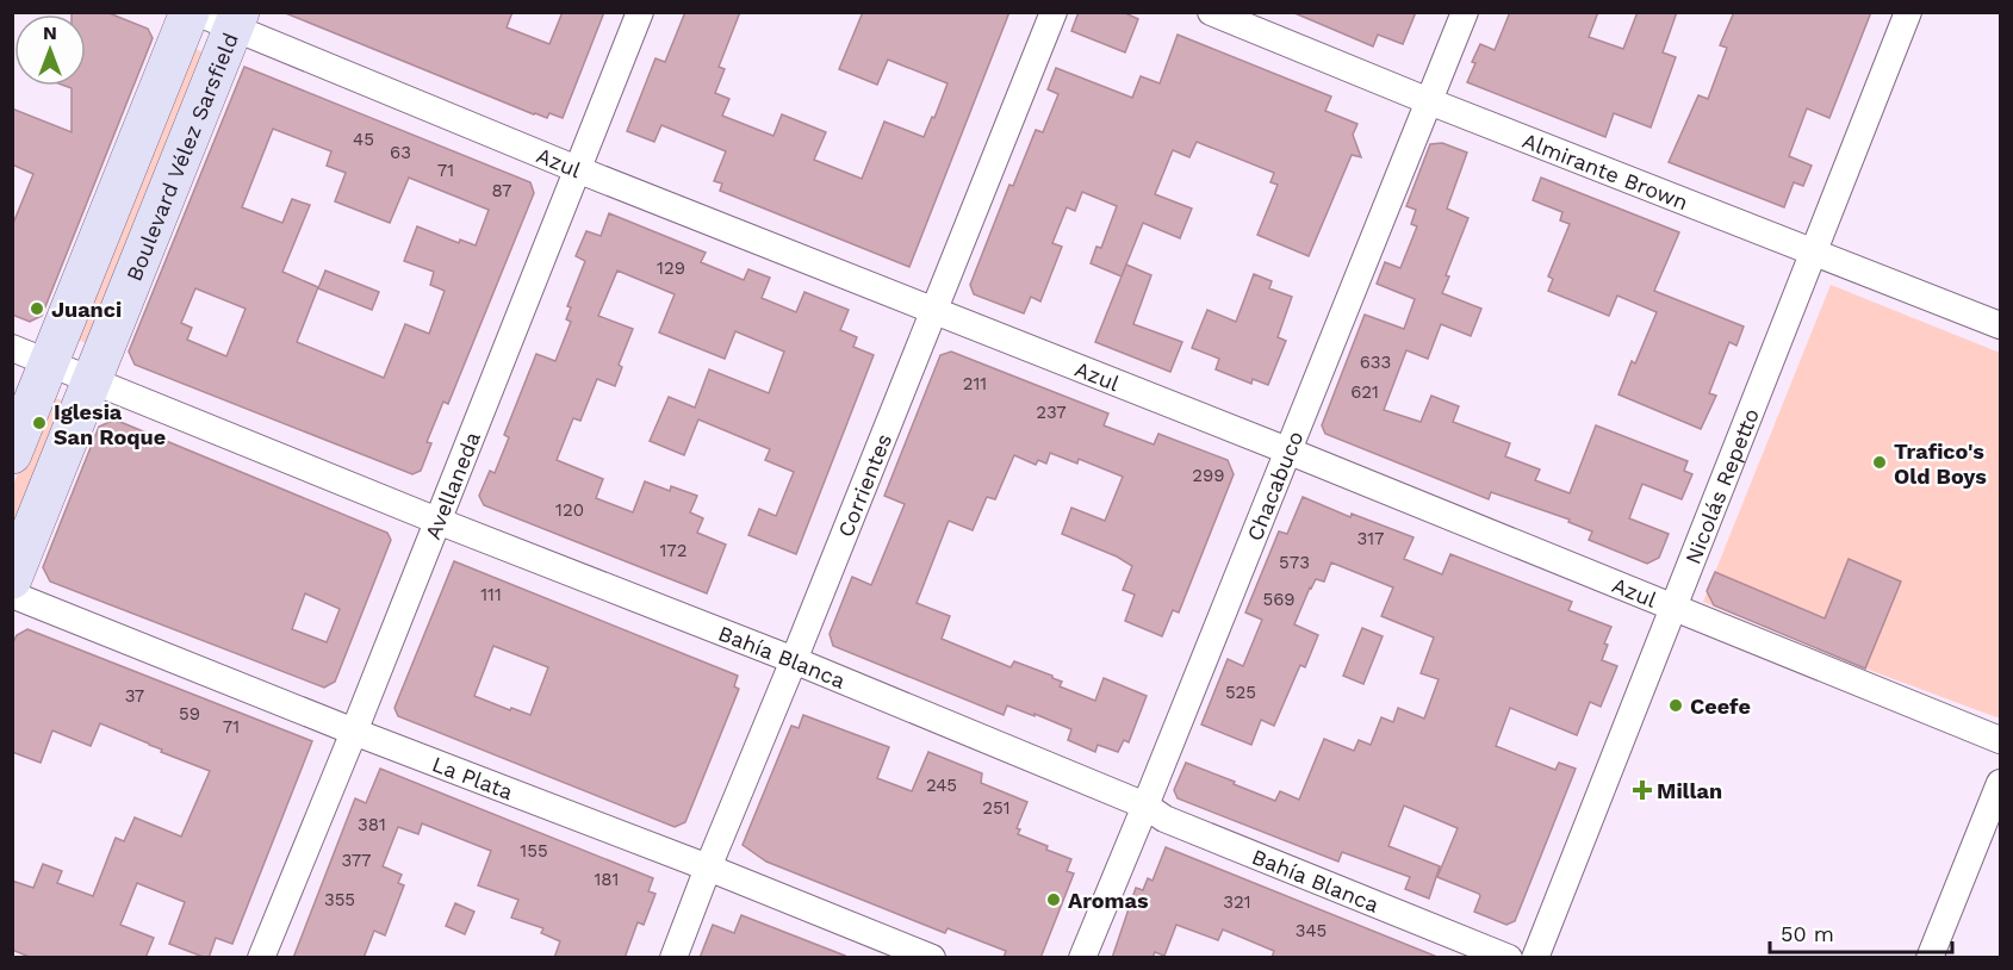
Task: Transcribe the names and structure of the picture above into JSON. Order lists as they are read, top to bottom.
{
  "streets": {
    "main road": ["Boulevard Vélez Sarsfield"],
    "street": [
      "Azul",
      "Almirante Brown",
      "Avellaneda",
      "Corrientes",
      "Chacabuco",
      "Nicolás Repetto",
      "Bahía Blanca",
      "La Plata"
    ]
  },
  "crossings": [
    ["Boulevard Vélez Sarsfield", "Azul"],
    ["Boulevard Vélez Sarsfield", "Bahía Blanca"],
    ["Azul", "Avellaneda"],
    ["Azul", "Corrientes"],
    ["Azul", "Chacabuco"],
    ["Azul", "Nicolás Repetto"],
    ["Almirante Brown", "Chacabuco"],
    ["Almirante Brown", "Nicolás Repetto"],
    ["Avellaneda", "Bahía Blanca"],
    ["Avellaneda", "La Plata"],
    ["Corrientes", "Bahía Blanca"],
    ["Corrientes", "La Plata"],
    ["Chacabuco", "Bahía Blanca"]
  ],
  "places": {
    "other": [
      "Juanci",
      "Iglesia San Roque",
      "Trafico's Old Boys",
      "Ceefe",
      "Aromas"
    ],
    "health": ["Millan"]
  },
  "house_numbers": [
    "45",
    "63",
    "71",
    "87",
    "129",
    "633",
    "211",
    "621",
    "237",
    "299",
    "120",
    "317",
    "172",
    "573",
    "111",
    "569",
    "525",
    "37",
    "59",
    "71",
    "245",
    "251",
    "381",
    "155",
    "377",
    "181",
    "355",
    "321",
    "345"
  ],
  "scale_bar": "50 m",
  "north": "top"
}
